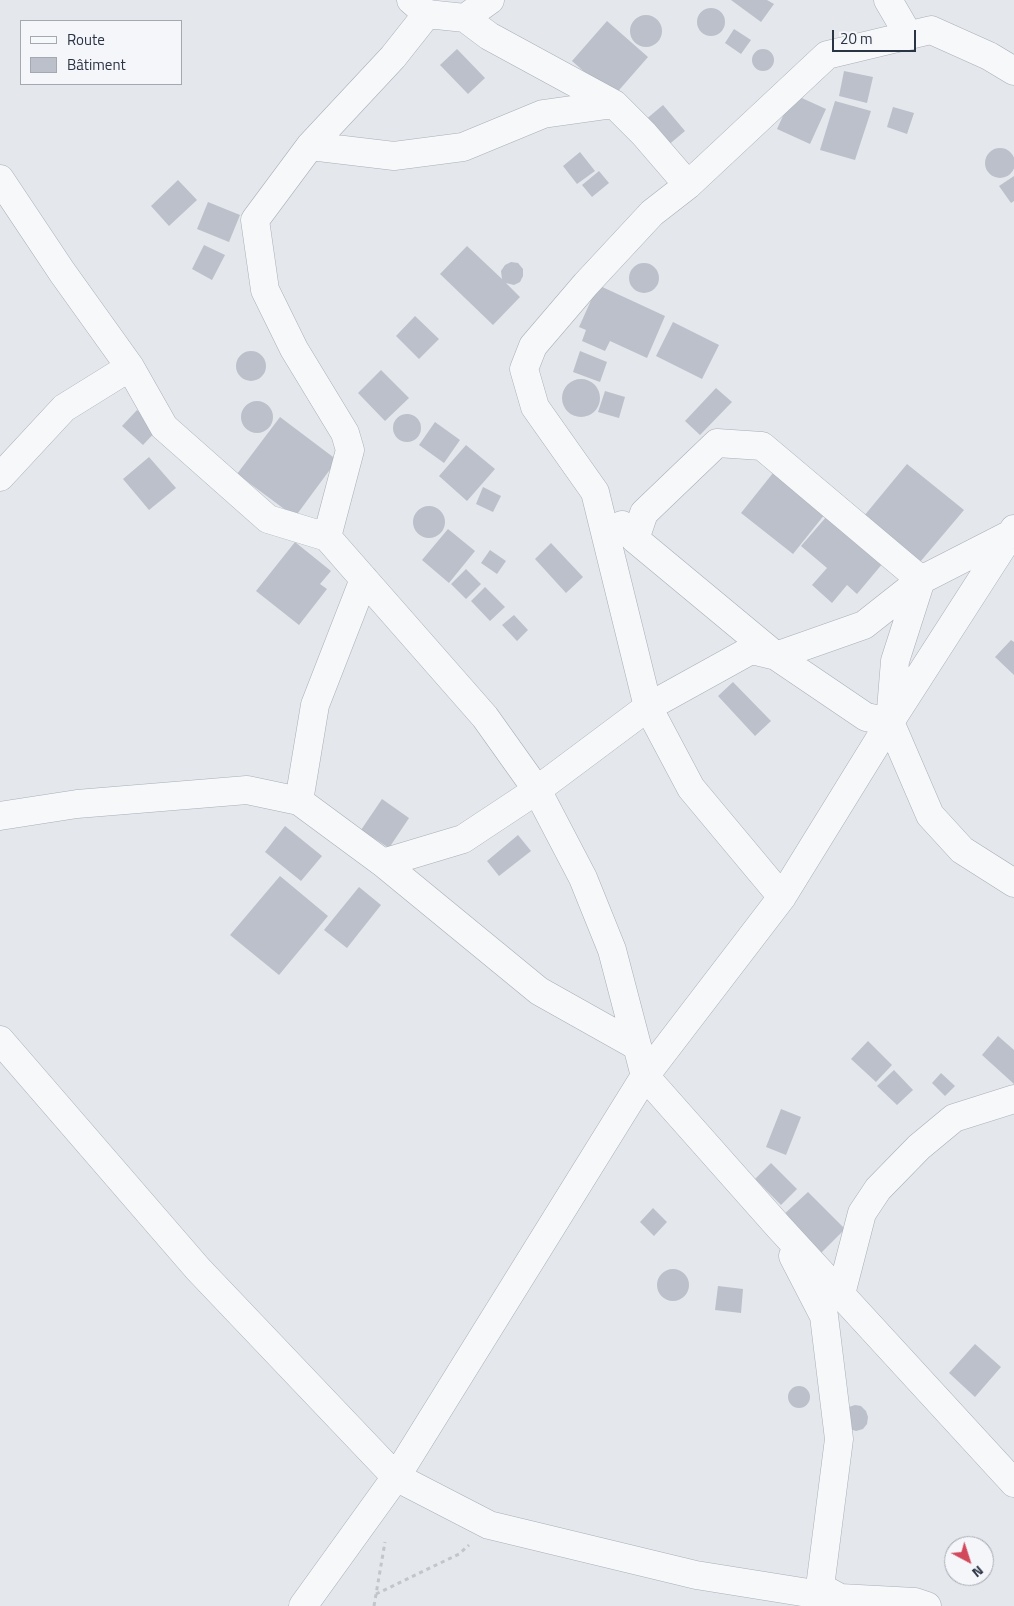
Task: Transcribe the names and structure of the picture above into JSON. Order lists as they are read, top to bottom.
{
  "legend": ["Route", "Bâtiment"],
  "scale_bar": "20 m",
  "north": "bottom right"
}
